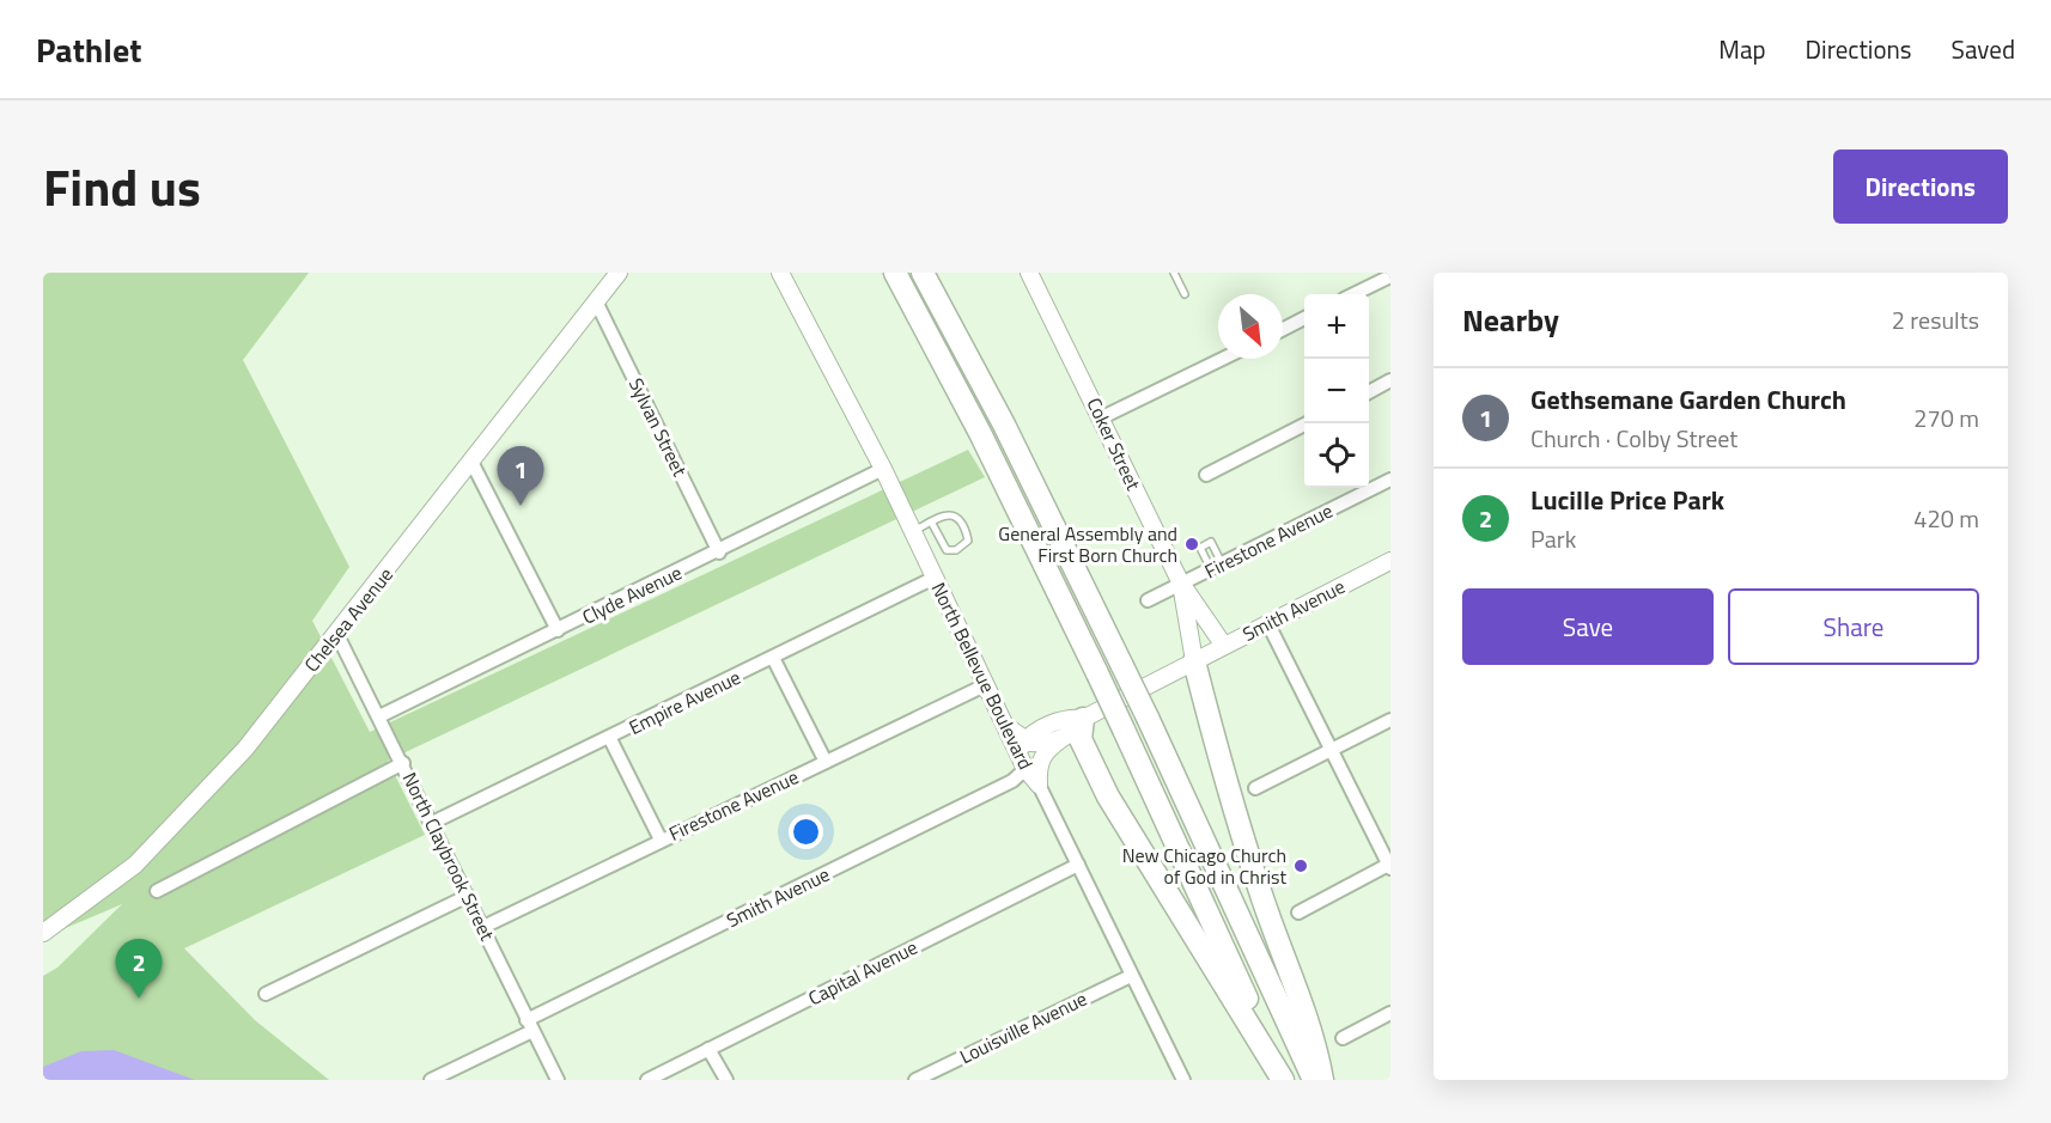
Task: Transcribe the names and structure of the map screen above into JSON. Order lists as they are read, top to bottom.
{
  "streets": {
    "main road": [
      "Coker Street",
      "Smith Avenue",
      "Chelsea Avenue",
      "North Bellevue Boulevard"
    ],
    "street": [
      "Sylvan Street",
      "Firestone Avenue",
      "Clyde Avenue",
      "Empire Avenue",
      "North Claybrook Street",
      "Capital Avenue",
      "Louisville Avenue"
    ]
  },
  "crossings": [
    ["Sylvan Street", "Clyde Avenue"],
    ["Sylvan Street", "Chelsea Avenue"],
    ["Coker Street", "Firestone Avenue"],
    ["Coker Street", "Smith Avenue"],
    ["Firestone Avenue", "North Bellevue Boulevard"],
    ["Firestone Avenue", "North Claybrook Street"],
    ["Clyde Avenue", "North Bellevue Boulevard"],
    ["Clyde Avenue", "North Claybrook Street"],
    ["Smith Avenue", "North Bellevue Boulevard"],
    ["Smith Avenue", "North Claybrook Street"],
    ["Chelsea Avenue", "North Claybrook Street"],
    ["North Bellevue Boulevard", "Empire Avenue"],
    ["North Bellevue Boulevard", "Capital Avenue"],
    ["North Bellevue Boulevard", "Louisville Avenue"],
    ["Empire Avenue", "North Claybrook Street"]
  ],
  "places": ["General Assembly and First Born Church", "New Chicago Church of God in Christ"],
  "north": "bottom right",
  "page": {
    "header": "Pathlet",
    "nav": ["Map", "Directions", "Saved"],
    "title": "Find us",
    "buttons": [
      "Directions",
      ["Save", "Share"]
    ],
    "heading": ["Nearby", "2 results"],
    "map_buttons": ["+", "−"],
    "list": [
      {
        "mark": "1",
        "name": "Gethsemane Garden Church",
        "note": "Church · Colby Street",
        "value": "270 m"
      },
      {
        "mark": "2",
        "name": "Lucille Price Park",
        "note": "Park",
        "value": "420 m"
      }
    ],
    "pins": ["1", "2"]
  }
}
